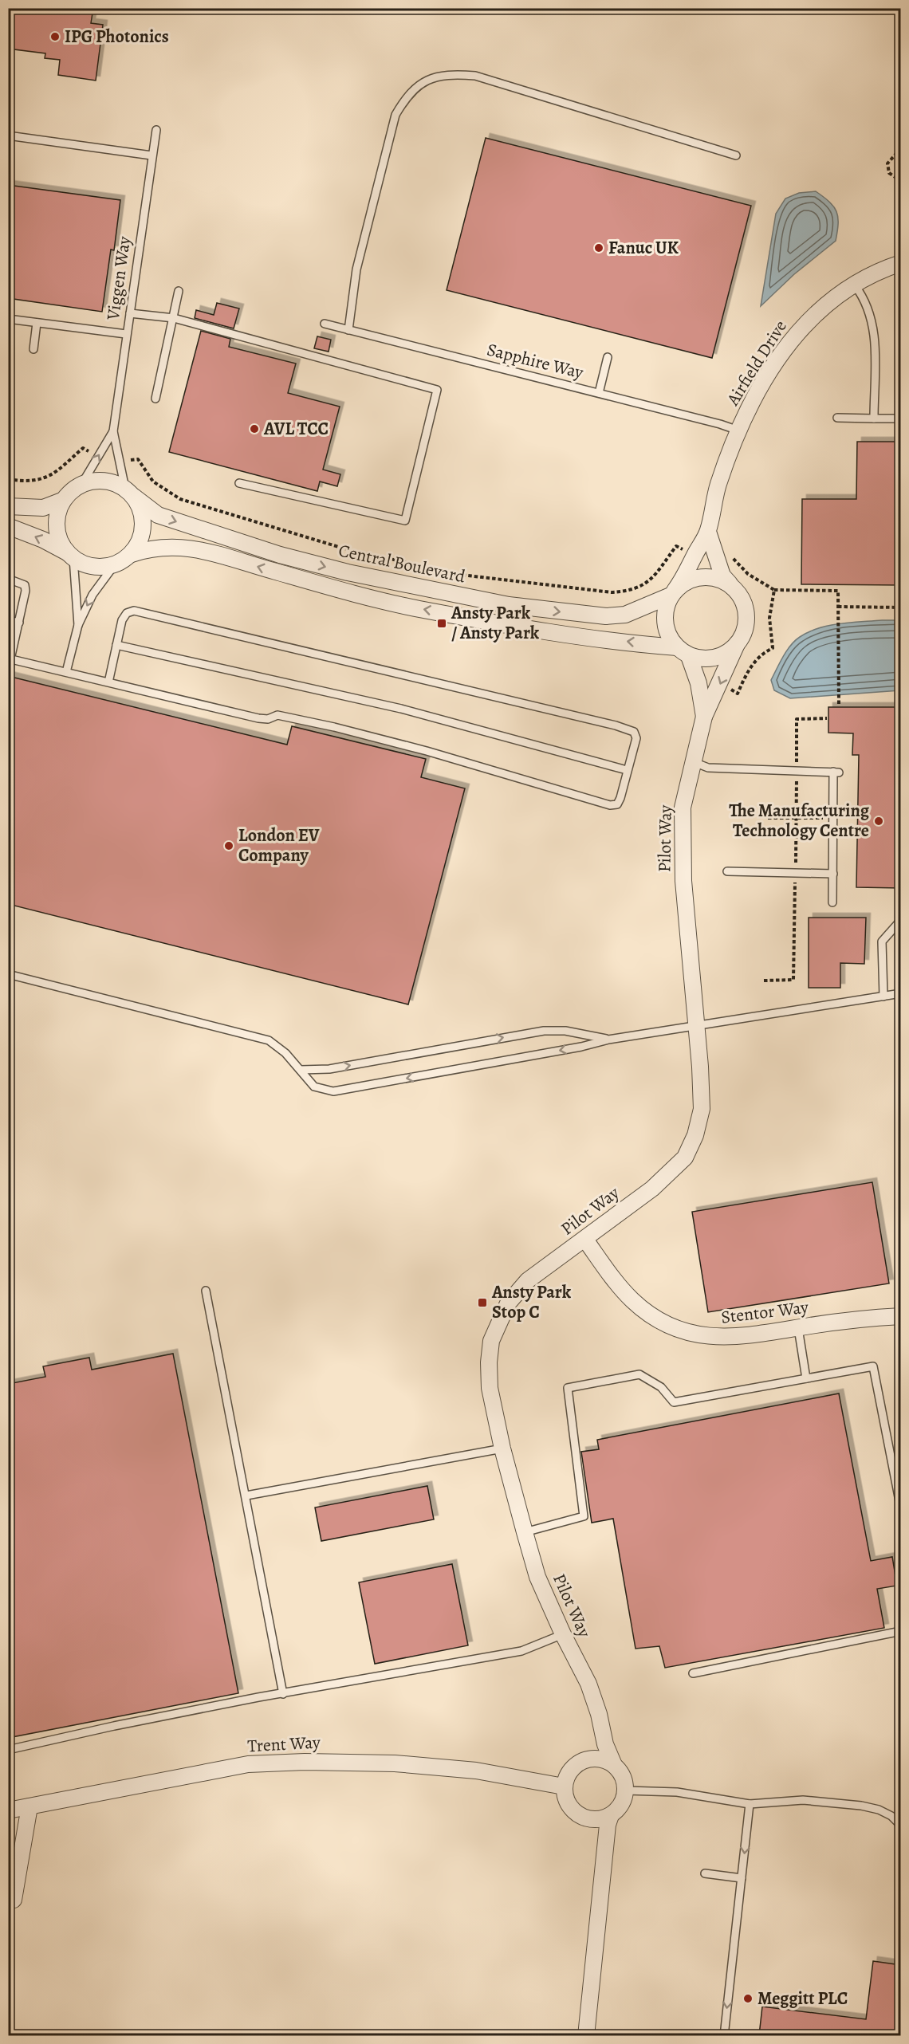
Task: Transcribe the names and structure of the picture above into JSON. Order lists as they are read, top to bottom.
{
  "streets": {
    "street": [
      "Airfield Drive",
      "Central Boulevard",
      "Pilot Way",
      "Stentor Way",
      "Trent Way"
    ],
    "lane": ["Viggen Way", "Sapphire Way"]
  },
  "crossings": [
    ["Viggen Way", "Central Boulevard"],
    ["Sapphire Way", "Airfield Drive"],
    ["Airfield Drive", "Central Boulevard"],
    ["Airfield Drive", "Pilot Way"],
    ["Central Boulevard", "Pilot Way"],
    ["Pilot Way", "Stentor Way"],
    ["Pilot Way", "Trent Way"]
  ],
  "places": {
    "other": [
      "IPG Photonics",
      "Fanuc UK",
      "AVL TCC",
      "The Manufacturing Technology Centre",
      "London EV Company",
      "Meggitt PLC"
    ],
    "transit": ["Ansty Park / Ansty Park", "Ansty Park Stop C"]
  }
}
